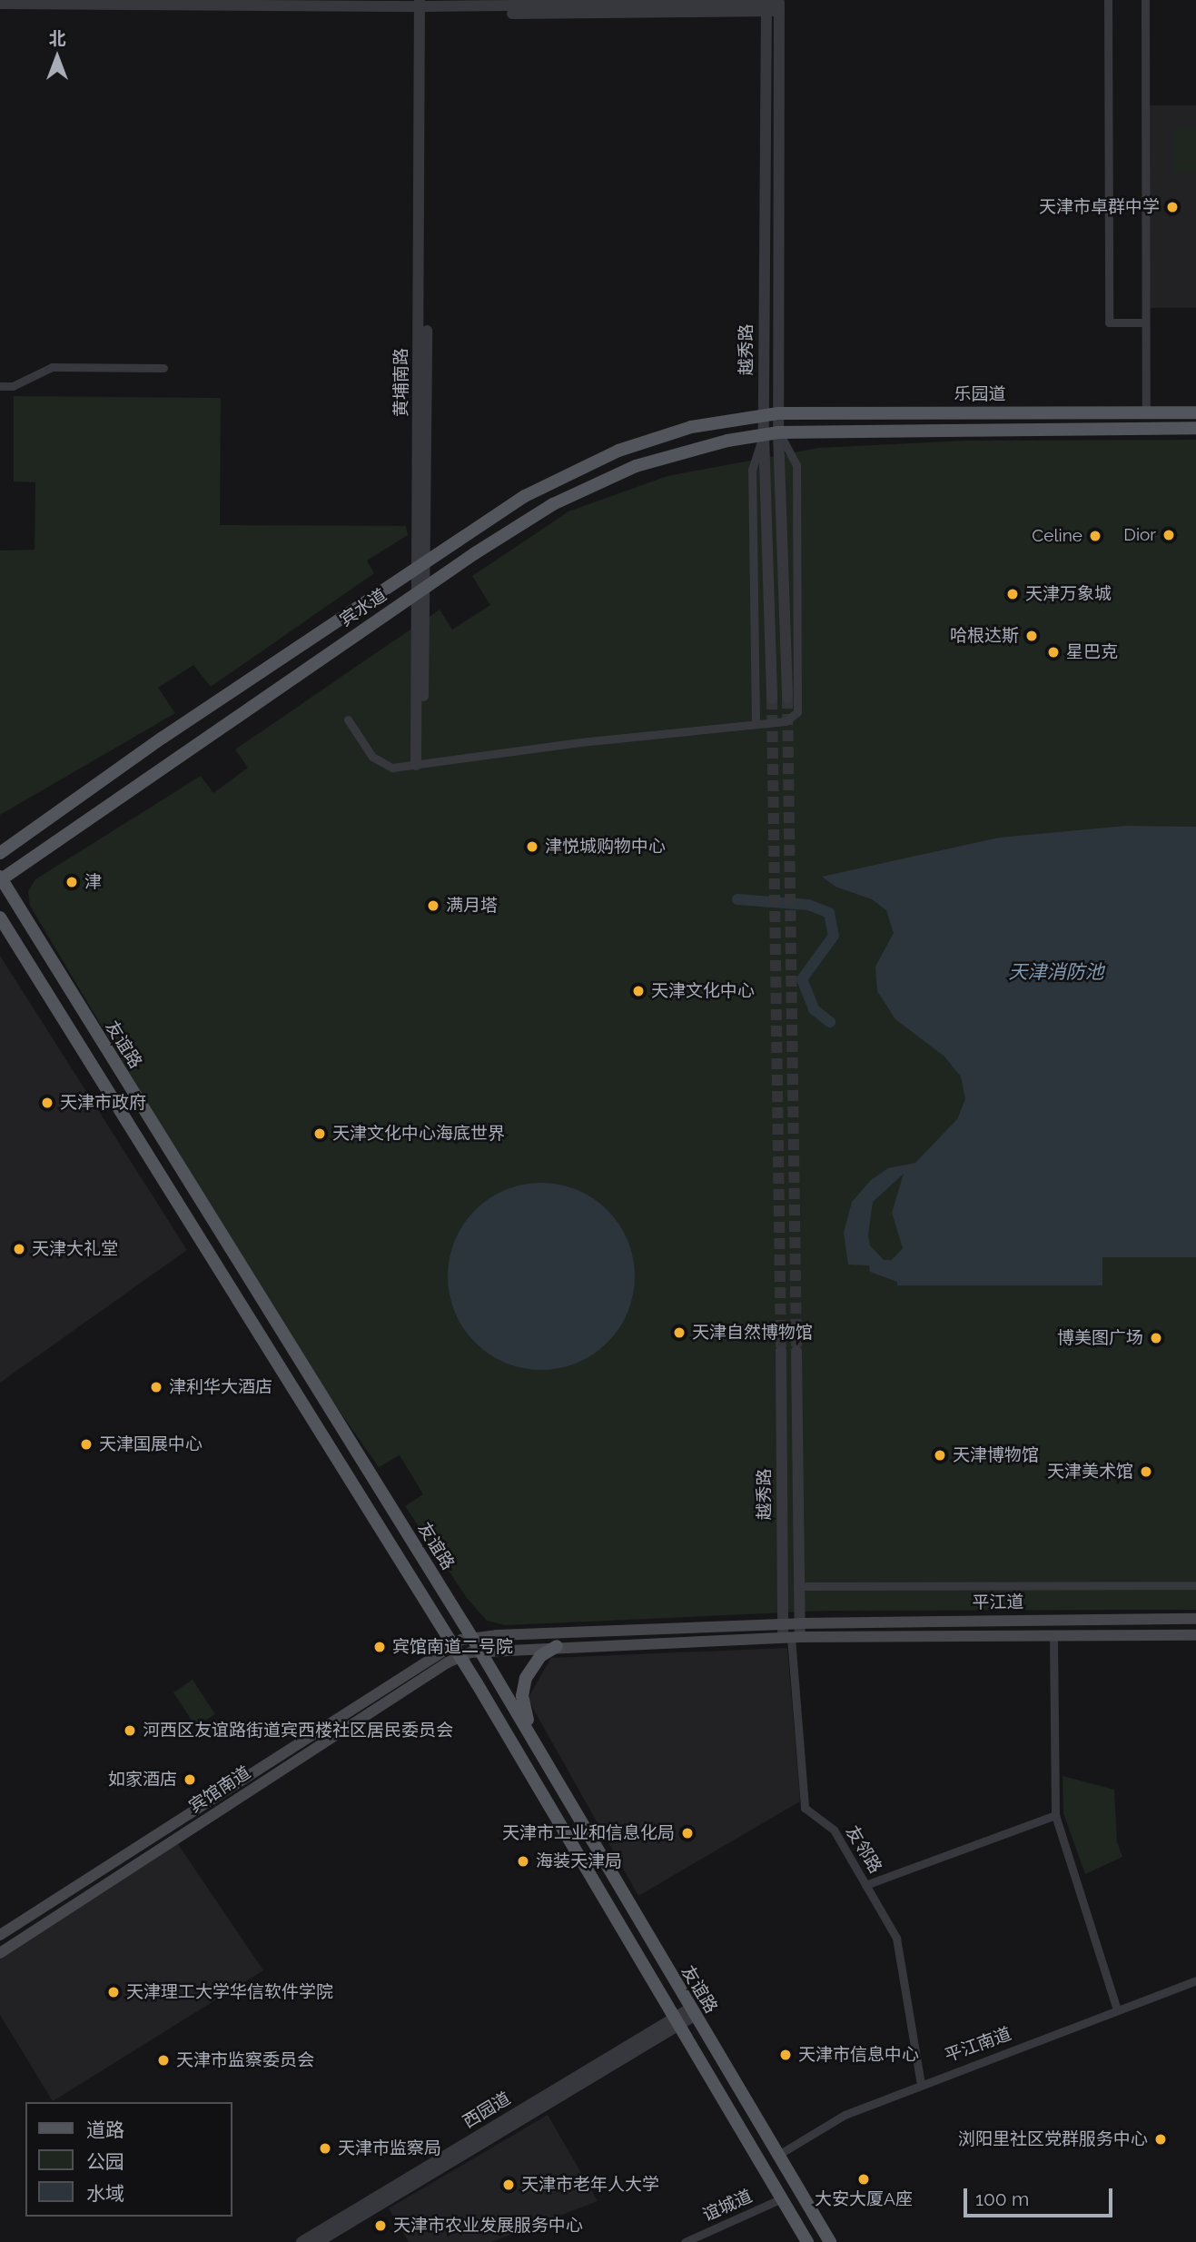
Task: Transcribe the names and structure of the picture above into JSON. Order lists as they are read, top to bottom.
{
  "streets": {
    "main road": [
      "乐园道",
      "宾水道",
      "友谊路",
      "平江道",
      "宾馆南道"
    ],
    "street": [
      "越秀路",
      "黄埔南路",
      "友邻路",
      "平江南道",
      "西园道",
      "谊城道"
    ]
  },
  "crossings": [
    ["越秀路", "乐园道"],
    ["越秀路", "宾水道"],
    ["越秀路", "平江道"],
    ["越秀路", "友邻路"],
    ["黄埔南路", "宾水道"],
    ["乐园道", "宾水道"],
    ["宾水道", "友谊路"],
    ["友谊路", "平江道"],
    ["友谊路", "宾馆南道"],
    ["友谊路", "平江南道"],
    ["友谊路", "西园道"],
    ["友谊路", "谊城道"],
    ["平江道", "宾馆南道"],
    ["平江道", "友邻路"],
    ["友邻路", "平江南道"]
  ],
  "water": ["天津消防池"],
  "places": [
    "天津市卓群中学",
    "Dior",
    "Celine",
    "天津万象城",
    "哈根达斯",
    "星巴克",
    "津悦城购物中心",
    "津",
    "满月塔",
    "天津文化中心",
    "天津市政府",
    "天津文化中心海底世界",
    "天津大礼堂",
    "天津自然博物馆",
    "博美图广场",
    "津利华大酒店",
    "天津国展中心",
    "天津博物馆",
    "天津美术馆",
    "宾馆南道二号院",
    "河西区友谊路街道宾西楼社区居民委员会",
    "如家酒店",
    "天津市工业和信息化局",
    "海装天津局",
    "天津理工大学华信软件学院",
    "天津市信息中心",
    "天津市监察委员会",
    "浏阳里社区党群服务中心",
    "天津市监察局",
    "大安大厦A座",
    "天津市老年人大学",
    "天津市农业发展服务中心"
  ],
  "legend": ["道路", "公园", "水域"],
  "scale_bar": "100 m",
  "north": "top"
}
